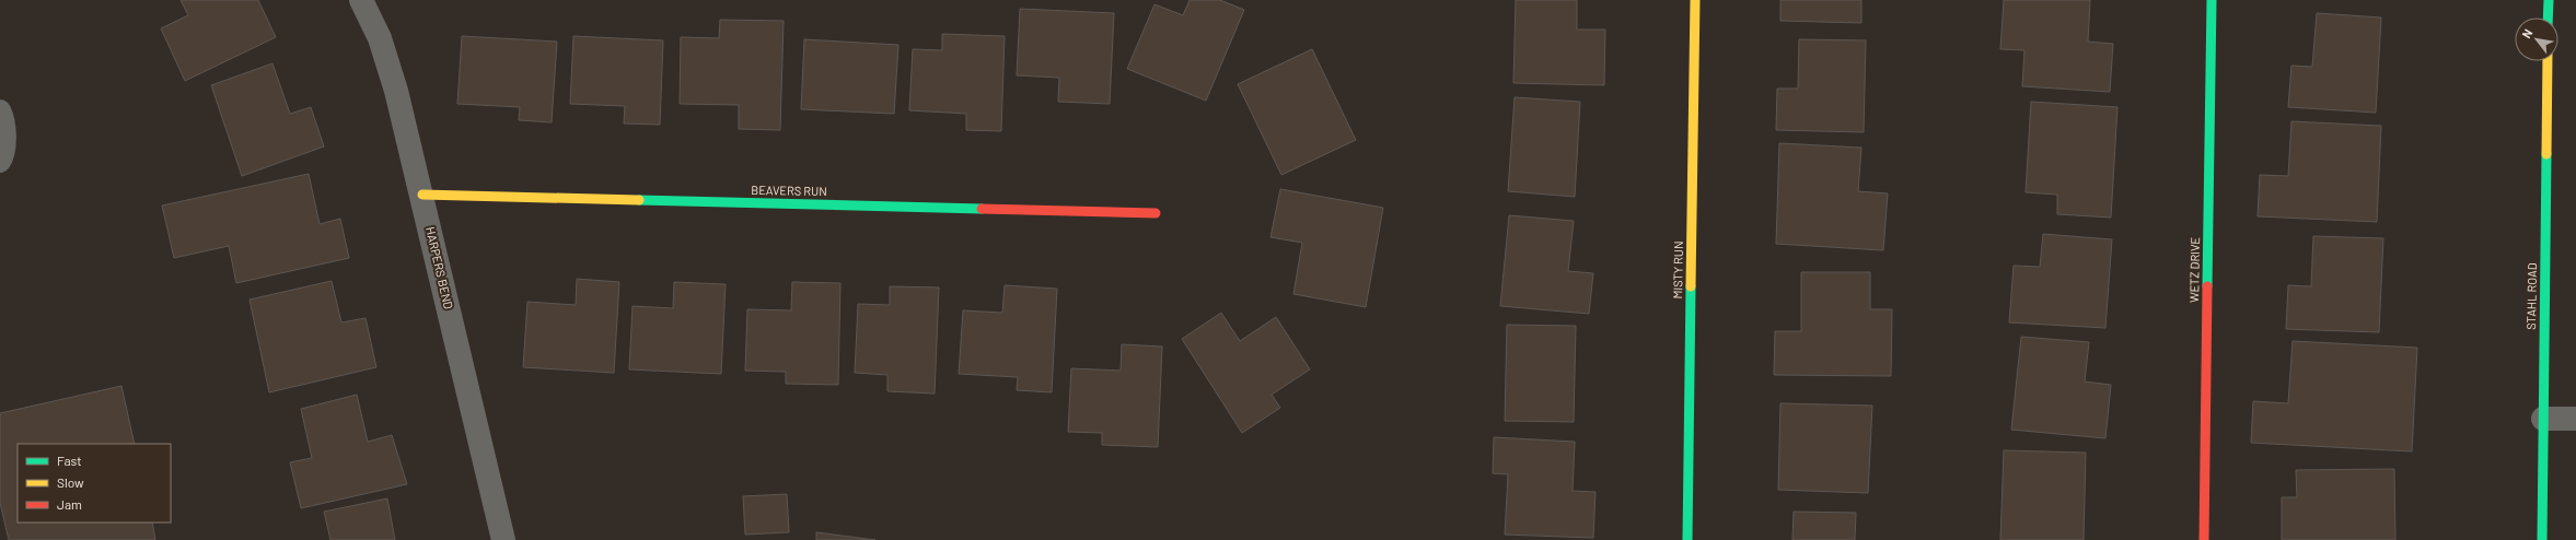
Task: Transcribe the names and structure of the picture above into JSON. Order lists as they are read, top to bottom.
{
  "streets": {
    "street": [
      "BEAVERS RUN",
      "HARPERS BEND",
      "MISTY RUN",
      "WETZ DRIVE",
      "STAHL ROAD"
    ]
  },
  "crossings": [
    ["BEAVERS RUN", "HARPERS BEND"]
  ],
  "legend": ["Fast", "Slow", "Jam"],
  "north": "top left"
}
